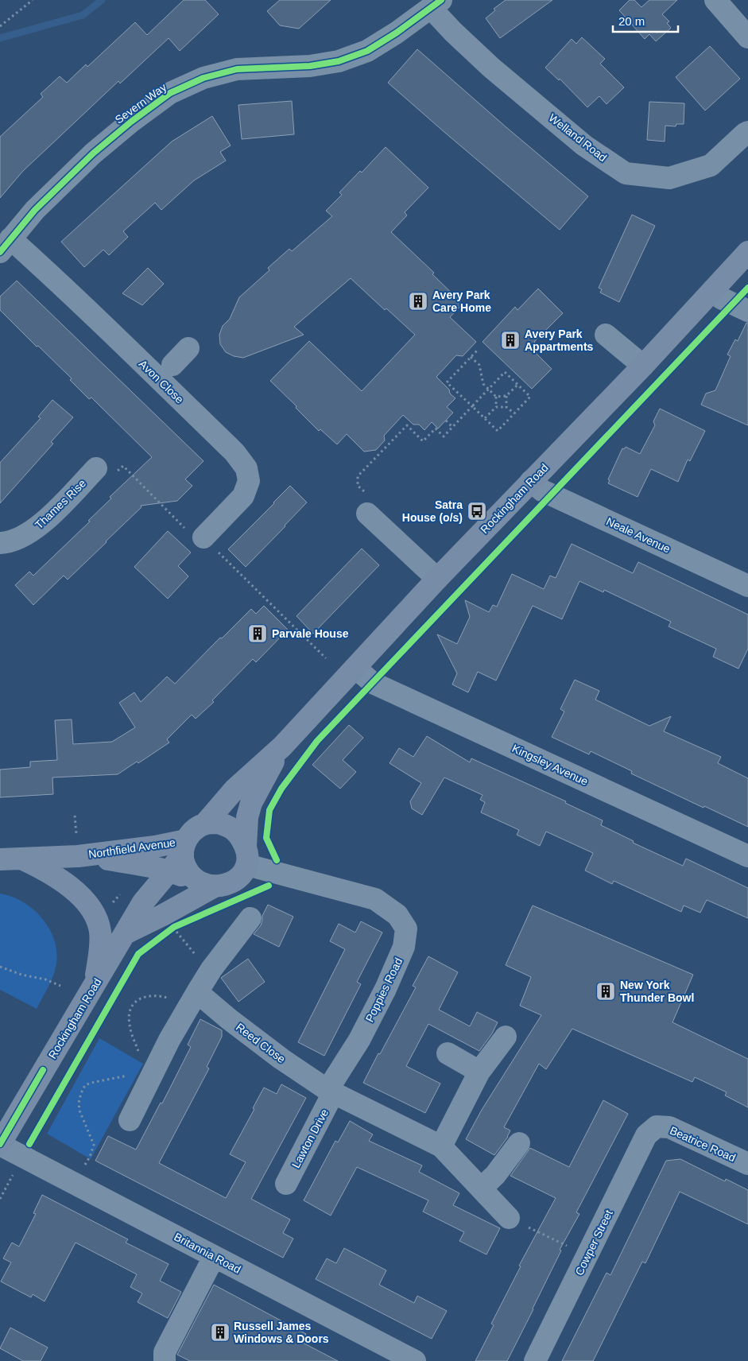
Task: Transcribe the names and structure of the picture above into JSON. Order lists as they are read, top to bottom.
{
  "streets": {
    "main road": ["Rockingham Road", "Northfield Avenue"],
    "street": [
      "Severn Way",
      "Welland Road",
      "Avon Close",
      "Thames Rise",
      "Neale Avenue",
      "Kingsley Avenue",
      "Poppies Road",
      "Reed Close",
      "Lawton Drive",
      "Beatrice Road",
      "Cowper Street",
      "Britannia Road"
    ]
  },
  "crossings": [
    ["Severn Way", "Welland Road"],
    ["Severn Way", "Avon Close"],
    ["Rockingham Road", "Neale Avenue"],
    ["Rockingham Road", "Kingsley Avenue"],
    ["Rockingham Road", "Northfield Avenue"],
    ["Rockingham Road", "Poppies Road"],
    ["Rockingham Road", "Britannia Road"],
    ["Northfield Avenue", "Poppies Road"],
    ["Poppies Road", "Reed Close"],
    ["Poppies Road", "Lawton Drive"],
    ["Reed Close", "Lawton Drive"],
    ["Beatrice Road", "Cowper Street"]
  ],
  "places": {
    "building": [
      "Avery Park Care Home",
      "Avery Park Appartments",
      "Parvale House",
      "New York Thunder Bowl",
      "Russell James Windows & Doors"
    ],
    "bus stop": ["Satra House (o/s)"]
  },
  "scale_bar": "20 m"
}
